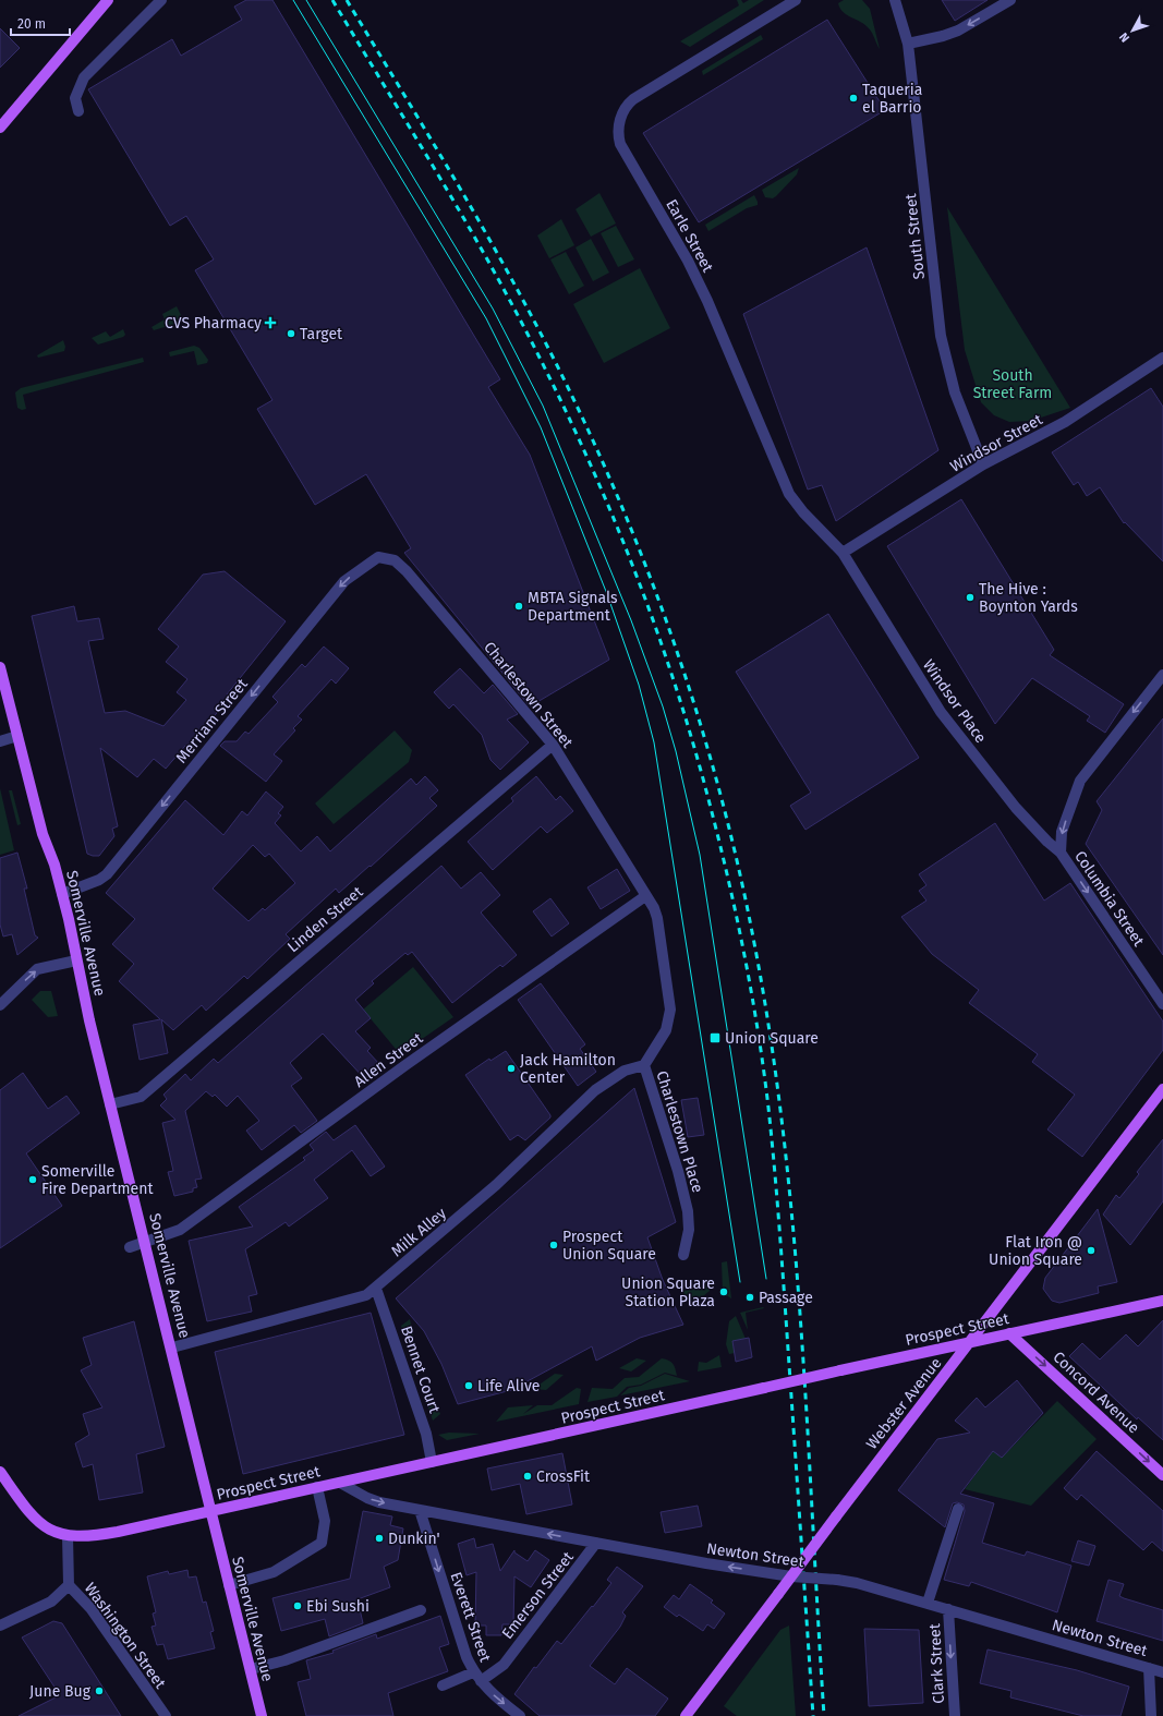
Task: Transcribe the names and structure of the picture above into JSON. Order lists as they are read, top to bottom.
{
  "streets": {
    "main road": [
      "Somerville Avenue",
      "Prospect Street",
      "Concord Avenue",
      "Webster Avenue"
    ],
    "street": [
      "Earle Street",
      "South Street",
      "Windsor Street",
      "Charlestown Street",
      "Windsor Place",
      "Merriam Street",
      "Columbia Street",
      "Linden Street",
      "Allen Street",
      "Charlestown Place",
      "Milk Alley",
      "Bennet Court",
      "Newton Street",
      "Emerson Street",
      "Everett Street",
      "Washington Street",
      "Clark Street"
    ]
  },
  "crossings": [
    ["Earle Street", "Windsor Street"],
    ["Earle Street", "Windsor Place"],
    ["South Street", "Windsor Street"],
    ["Windsor Street", "Windsor Place"],
    ["Charlestown Street", "Merriam Street"],
    ["Charlestown Street", "Linden Street"],
    ["Charlestown Street", "Allen Street"],
    ["Charlestown Street", "Charlestown Place"],
    ["Windsor Place", "Columbia Street"],
    ["Merriam Street", "Somerville Avenue"],
    ["Linden Street", "Somerville Avenue"],
    ["Somerville Avenue", "Allen Street"],
    ["Somerville Avenue", "Milk Alley"],
    ["Somerville Avenue", "Prospect Street"],
    ["Allen Street", "Charlestown Place"],
    ["Charlestown Place", "Milk Alley"],
    ["Milk Alley", "Bennet Court"],
    ["Prospect Street", "Bennet Court"],
    ["Prospect Street", "Concord Avenue"],
    ["Prospect Street", "Webster Avenue"],
    ["Prospect Street", "Newton Street"],
    ["Prospect Street", "Washington Street"],
    ["Webster Avenue", "Newton Street"],
    ["Newton Street", "Emerson Street"],
    ["Newton Street", "Everett Street"],
    ["Newton Street", "Clark Street"],
    ["Emerson Street", "Everett Street"]
  ],
  "one_way": [
    "Merriam Street",
    "Columbia Street",
    "Concord Avenue",
    "Everett Street",
    "Clark Street"
  ],
  "parks": ["South Street Farm"],
  "places": {
    "other": [
      "Taqueria el Barrio",
      "Target",
      "The Hive : Boynton Yards",
      "MBTA Signals Department",
      "Jack Hamilton Center",
      "Somerville Fire Department",
      "Prospect Union Square",
      "Flat Iron @ Union Square",
      "Union Square Station Plaza",
      "Passage",
      "Life Alive",
      "CrossFit",
      "Dunkin'",
      "Ebi Sushi",
      "June Bug"
    ],
    "health": ["CVS Pharmacy"],
    "transit": ["Union Square"]
  },
  "scale_bar": "20 m",
  "north": "bottom left"
}
